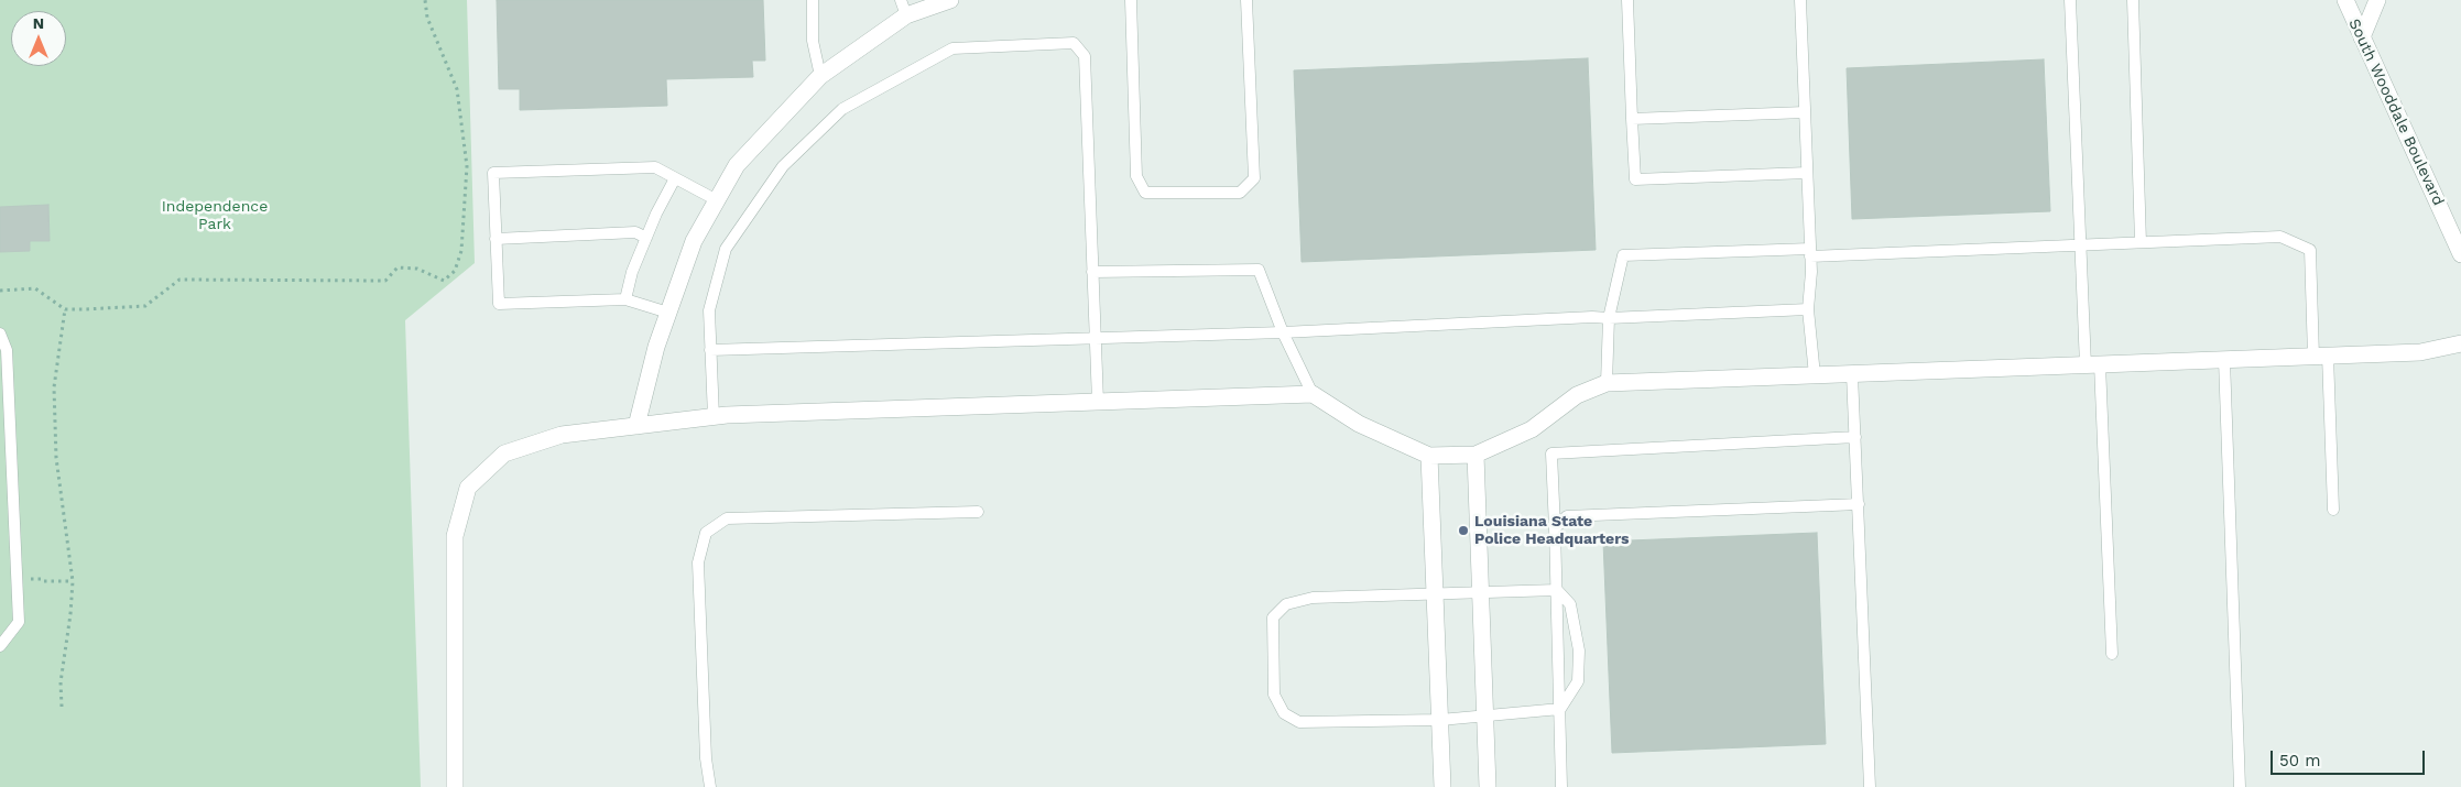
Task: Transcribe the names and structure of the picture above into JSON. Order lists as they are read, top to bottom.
{
  "streets": {
    "street": ["South Wooddale Boulevard"]
  },
  "parks": ["Independence Park"],
  "places": ["Louisiana State Police Headquarters"],
  "scale_bar": "50 m",
  "north": "top"
}
